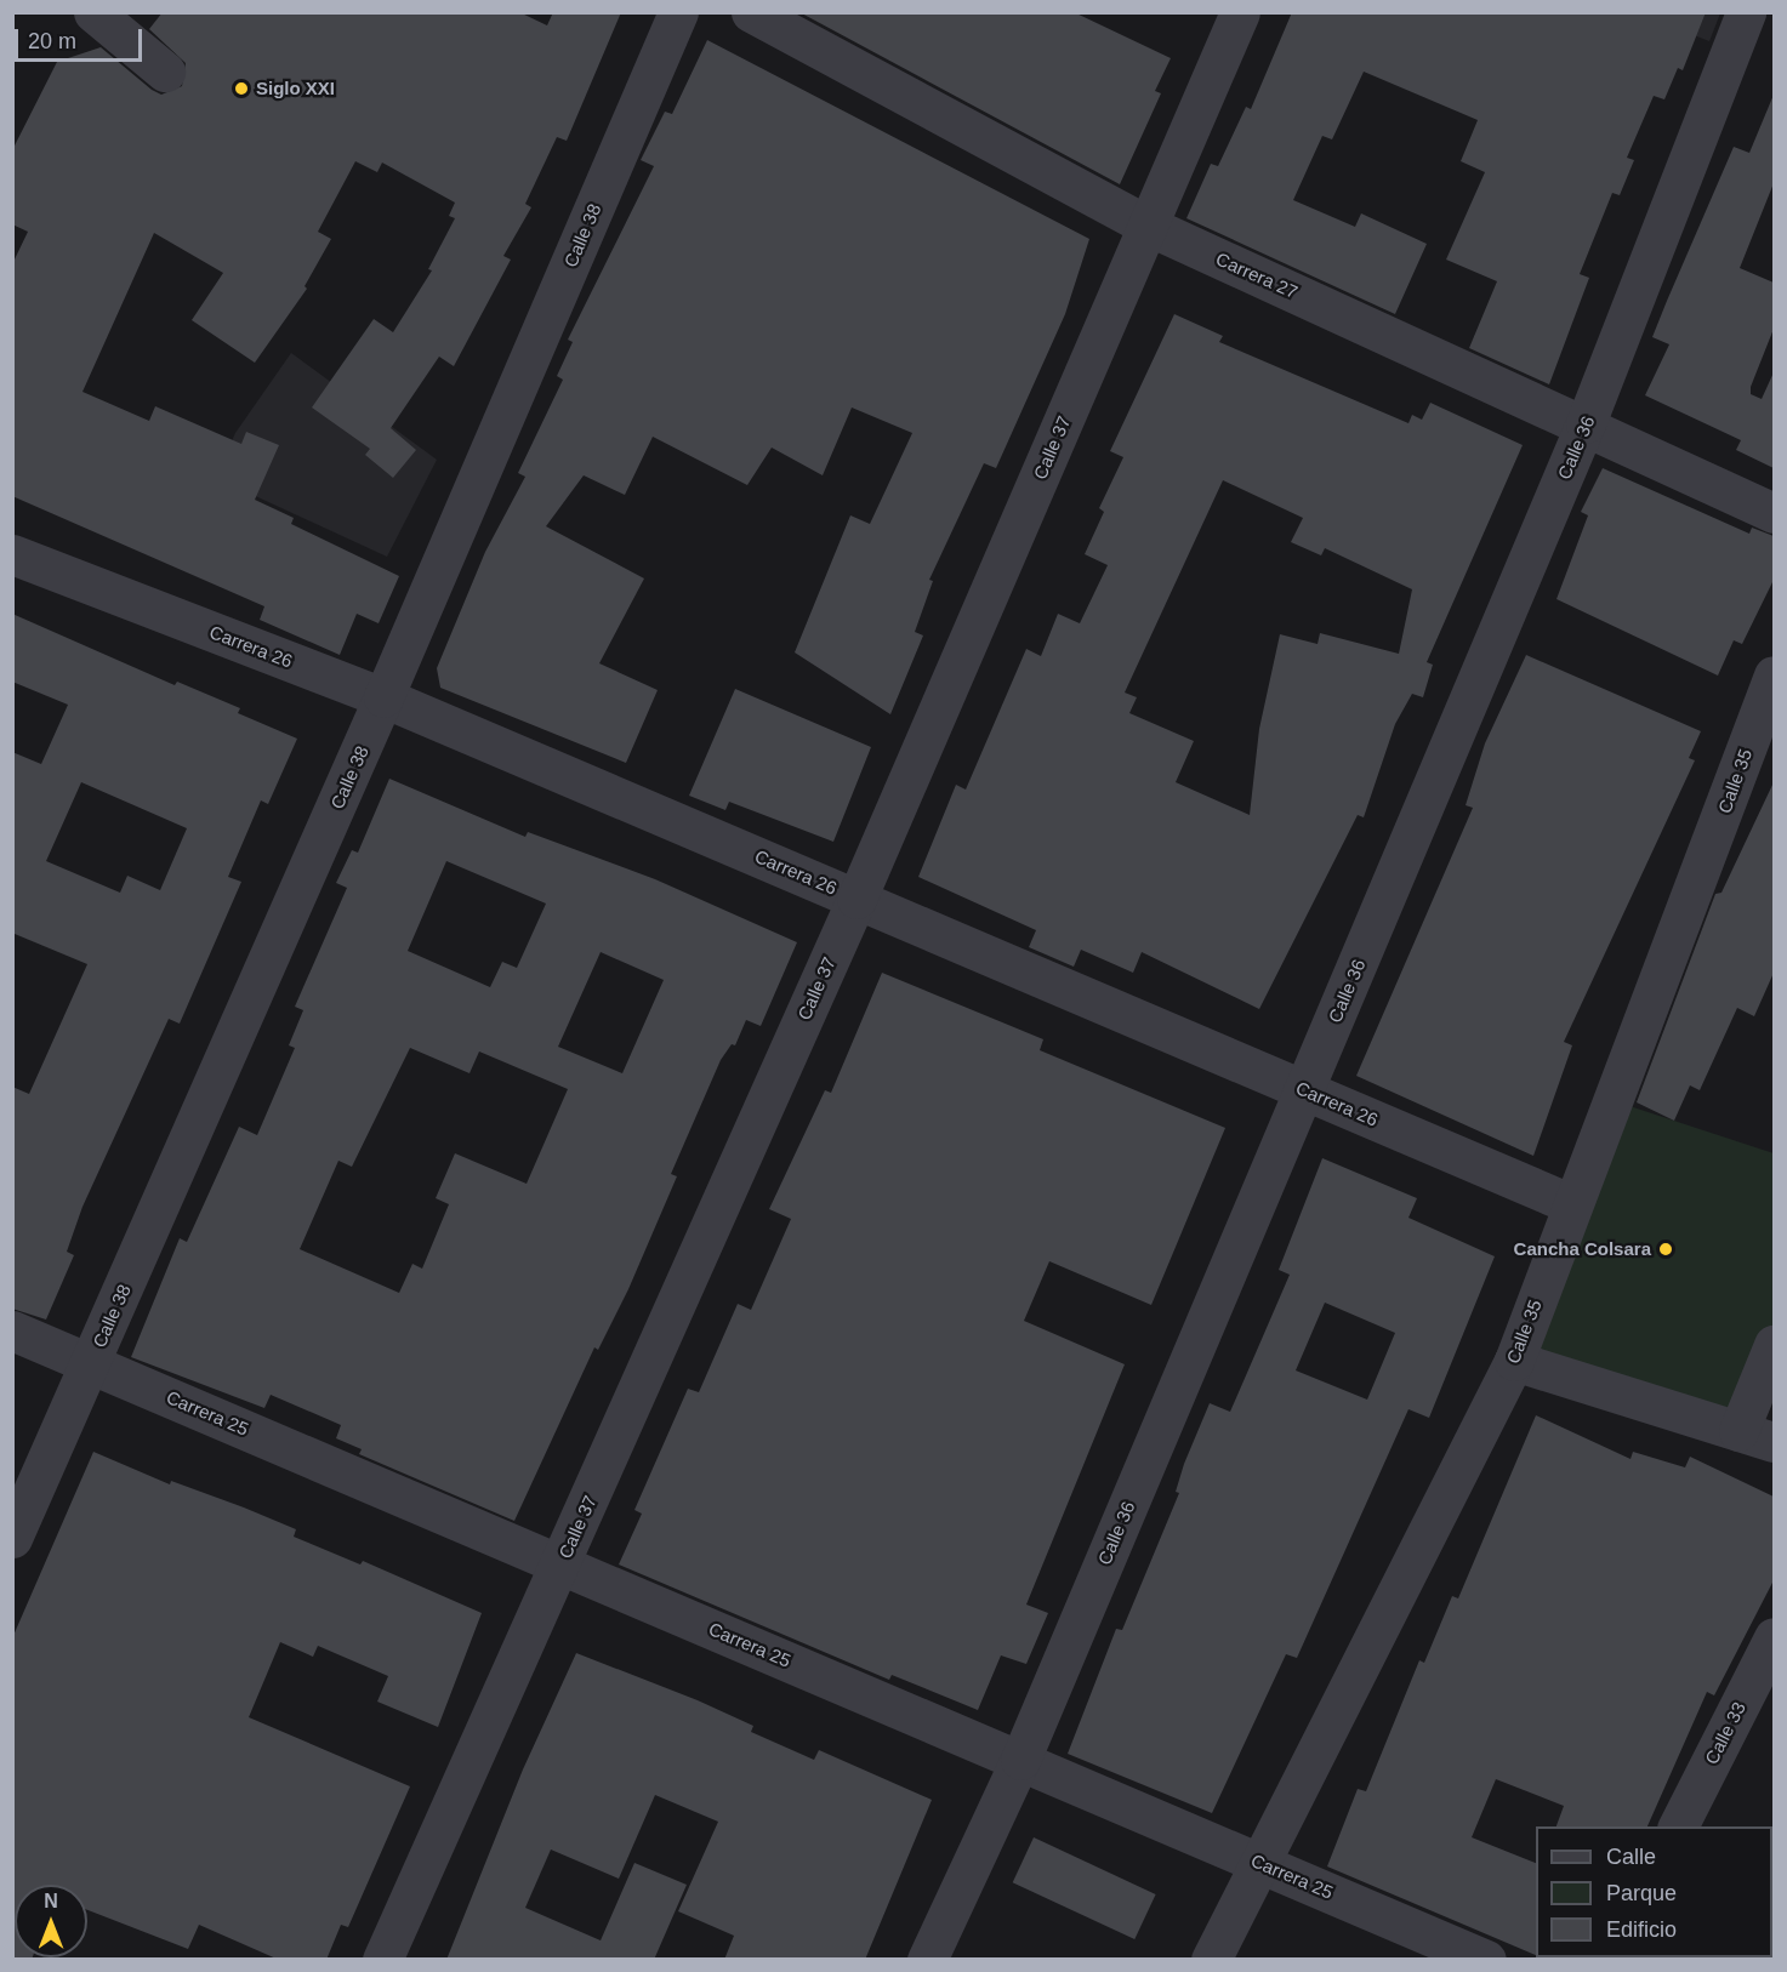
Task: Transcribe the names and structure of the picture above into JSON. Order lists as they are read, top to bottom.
{
  "streets": {
    "street": [
      "Calle 38",
      "Carrera 27",
      "Calle 37",
      "Calle 36",
      "Carrera 26",
      "Calle 35",
      "Carrera 25",
      "Calle 33"
    ]
  },
  "crossings": [
    ["Calle 38", "Carrera 26"],
    ["Calle 38", "Carrera 25"],
    ["Carrera 27", "Calle 37"],
    ["Carrera 27", "Calle 36"],
    ["Calle 37", "Carrera 26"],
    ["Calle 37", "Carrera 25"],
    ["Calle 36", "Carrera 26"],
    ["Calle 36", "Carrera 25"],
    ["Carrera 26", "Calle 35"],
    ["Calle 35", "Carrera 25"]
  ],
  "places": ["Siglo XXI", "Cancha Colsara"],
  "legend": ["Calle", "Parque", "Edificio"],
  "scale_bar": "20 m",
  "north": "top"
}
